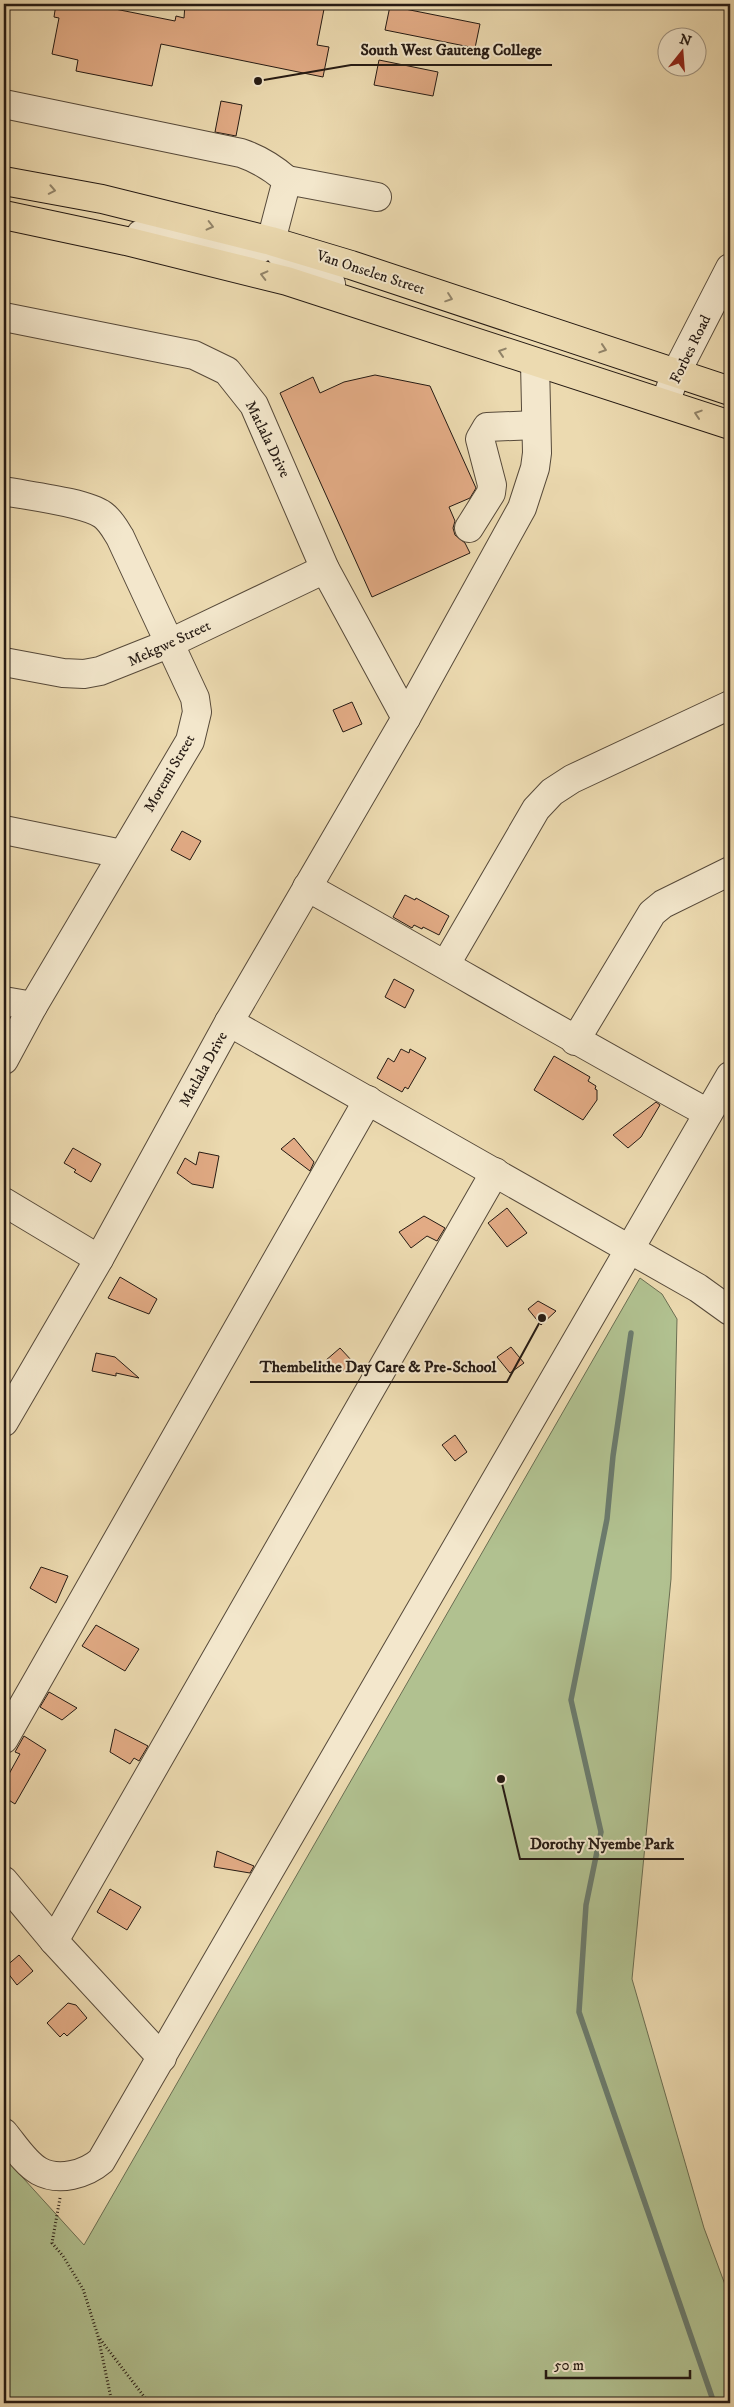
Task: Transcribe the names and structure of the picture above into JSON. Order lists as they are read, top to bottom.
{
  "streets": {
    "main road": ["Van Onselen Street"],
    "street": [
      "Forbes Road",
      "Matlala Drive",
      "Mekgwe Street",
      "Moremi Street"
    ]
  },
  "crossings": [
    ["Van Onselen Street", "Forbes Road"],
    ["Matlala Drive", "Mekgwe Street"],
    ["Mekgwe Street", "Moremi Street"]
  ],
  "places": ["South West Gauteng College", "Thembelithe Day Care & Pre-School", "Dorothy Nyembe Park"],
  "scale_bar": "50 m",
  "north": "top"
}
